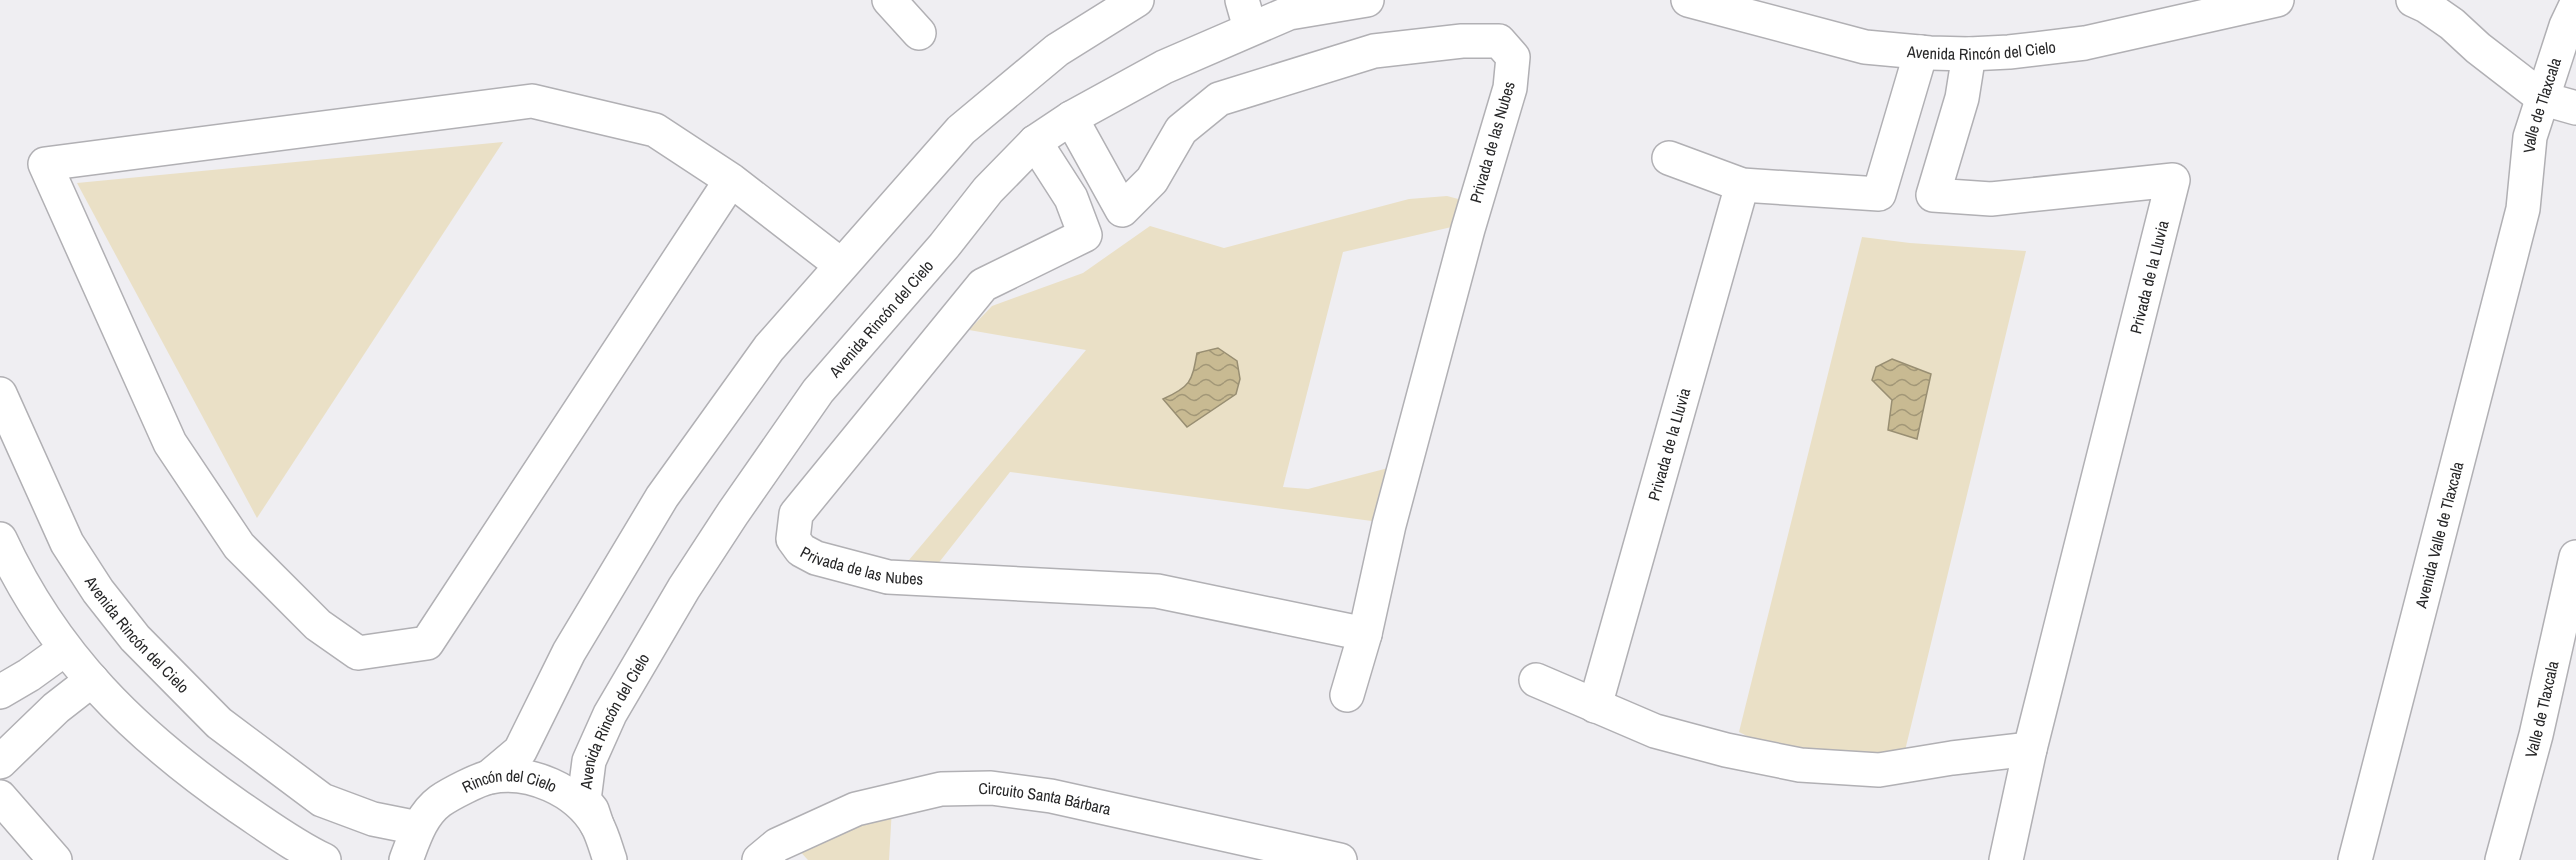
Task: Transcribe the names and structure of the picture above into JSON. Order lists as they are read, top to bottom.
{
  "streets": {
    "street": [
      "Avenida Rincón del Cielo",
      "Valle de Tlaxcala",
      "Privada de las Nubes",
      "Privada de la Lluvia",
      "Avenida Valle de Tlaxcala",
      "Rincón del Cielo",
      "Circuito Santa Bárbara"
    ]
  },
  "crossings": [
    ["Avenida Rincón del Cielo", "Privada de las Nubes"],
    ["Avenida Rincón del Cielo", "Privada de la Lluvia"],
    ["Avenida Rincón del Cielo", "Rincón del Cielo"],
    ["Valle de Tlaxcala", "Avenida Valle de Tlaxcala"]
  ]
}
